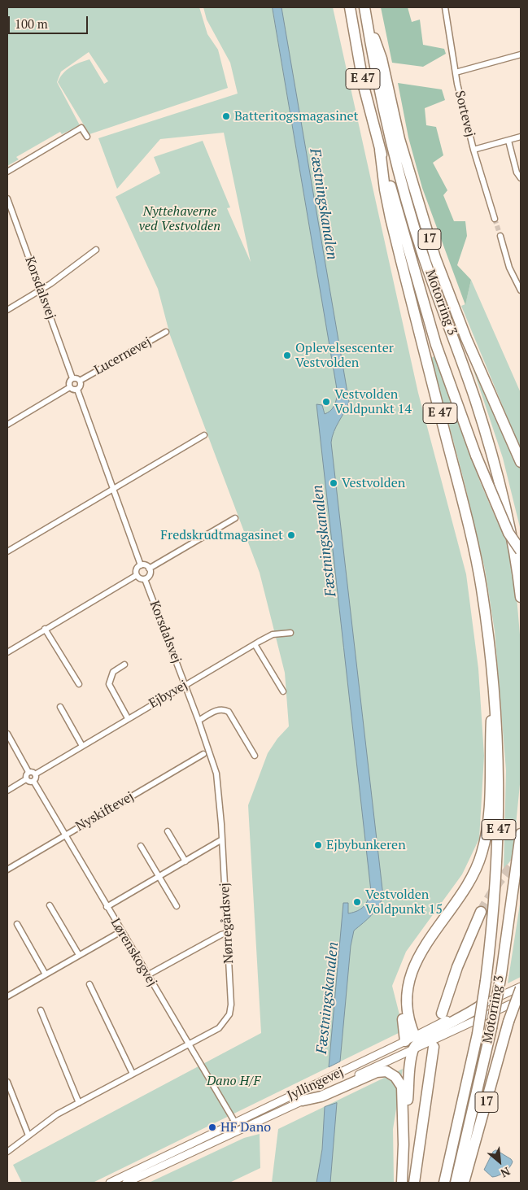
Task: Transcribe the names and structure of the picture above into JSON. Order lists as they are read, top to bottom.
{
  "streets": {
    "highway": ["E 47", "17", "Motorring 3"],
    "street": [
      "Sortevej",
      "Korsdalsvej",
      "Lucernevej",
      "Ejbyvej",
      "Nyskiftevej",
      "Nørregårdsvej",
      "Lørenskogvej",
      "Jyllingevej"
    ]
  },
  "crossings": [
    ["E 47", "17"],
    ["E 47", "Motorring 3"],
    ["17", "Motorring 3"],
    ["Korsdalsvej", "Lucernevej"],
    ["Korsdalsvej", "Ejbyvej"],
    ["Korsdalsvej", "Nørregårdsvej"],
    ["Ejbyvej", "Nørregårdsvej"],
    ["Ejbyvej", "Lørenskogvej"],
    ["Nyskiftevej", "Lørenskogvej"],
    ["Nørregårdsvej", "Lørenskogvej"],
    ["Lørenskogvej", "Jyllingevej"]
  ],
  "water": ["Fæstningskanalen"],
  "parks": ["Nyttehaverne ved Vestvolden", "Dano H/F"],
  "places": [
    "Batteritogsmagasinet",
    "Oplevelsescenter Vestvolden",
    "Vestvolden Voldpunkt 14",
    "Vestvolden",
    "Fredskrudtmagasinet",
    "Ejbybunkeren",
    "Vestvolden Voldpunkt 15",
    "HF Dano"
  ],
  "scale_bar": "100 m",
  "north": "bottom right"
}
